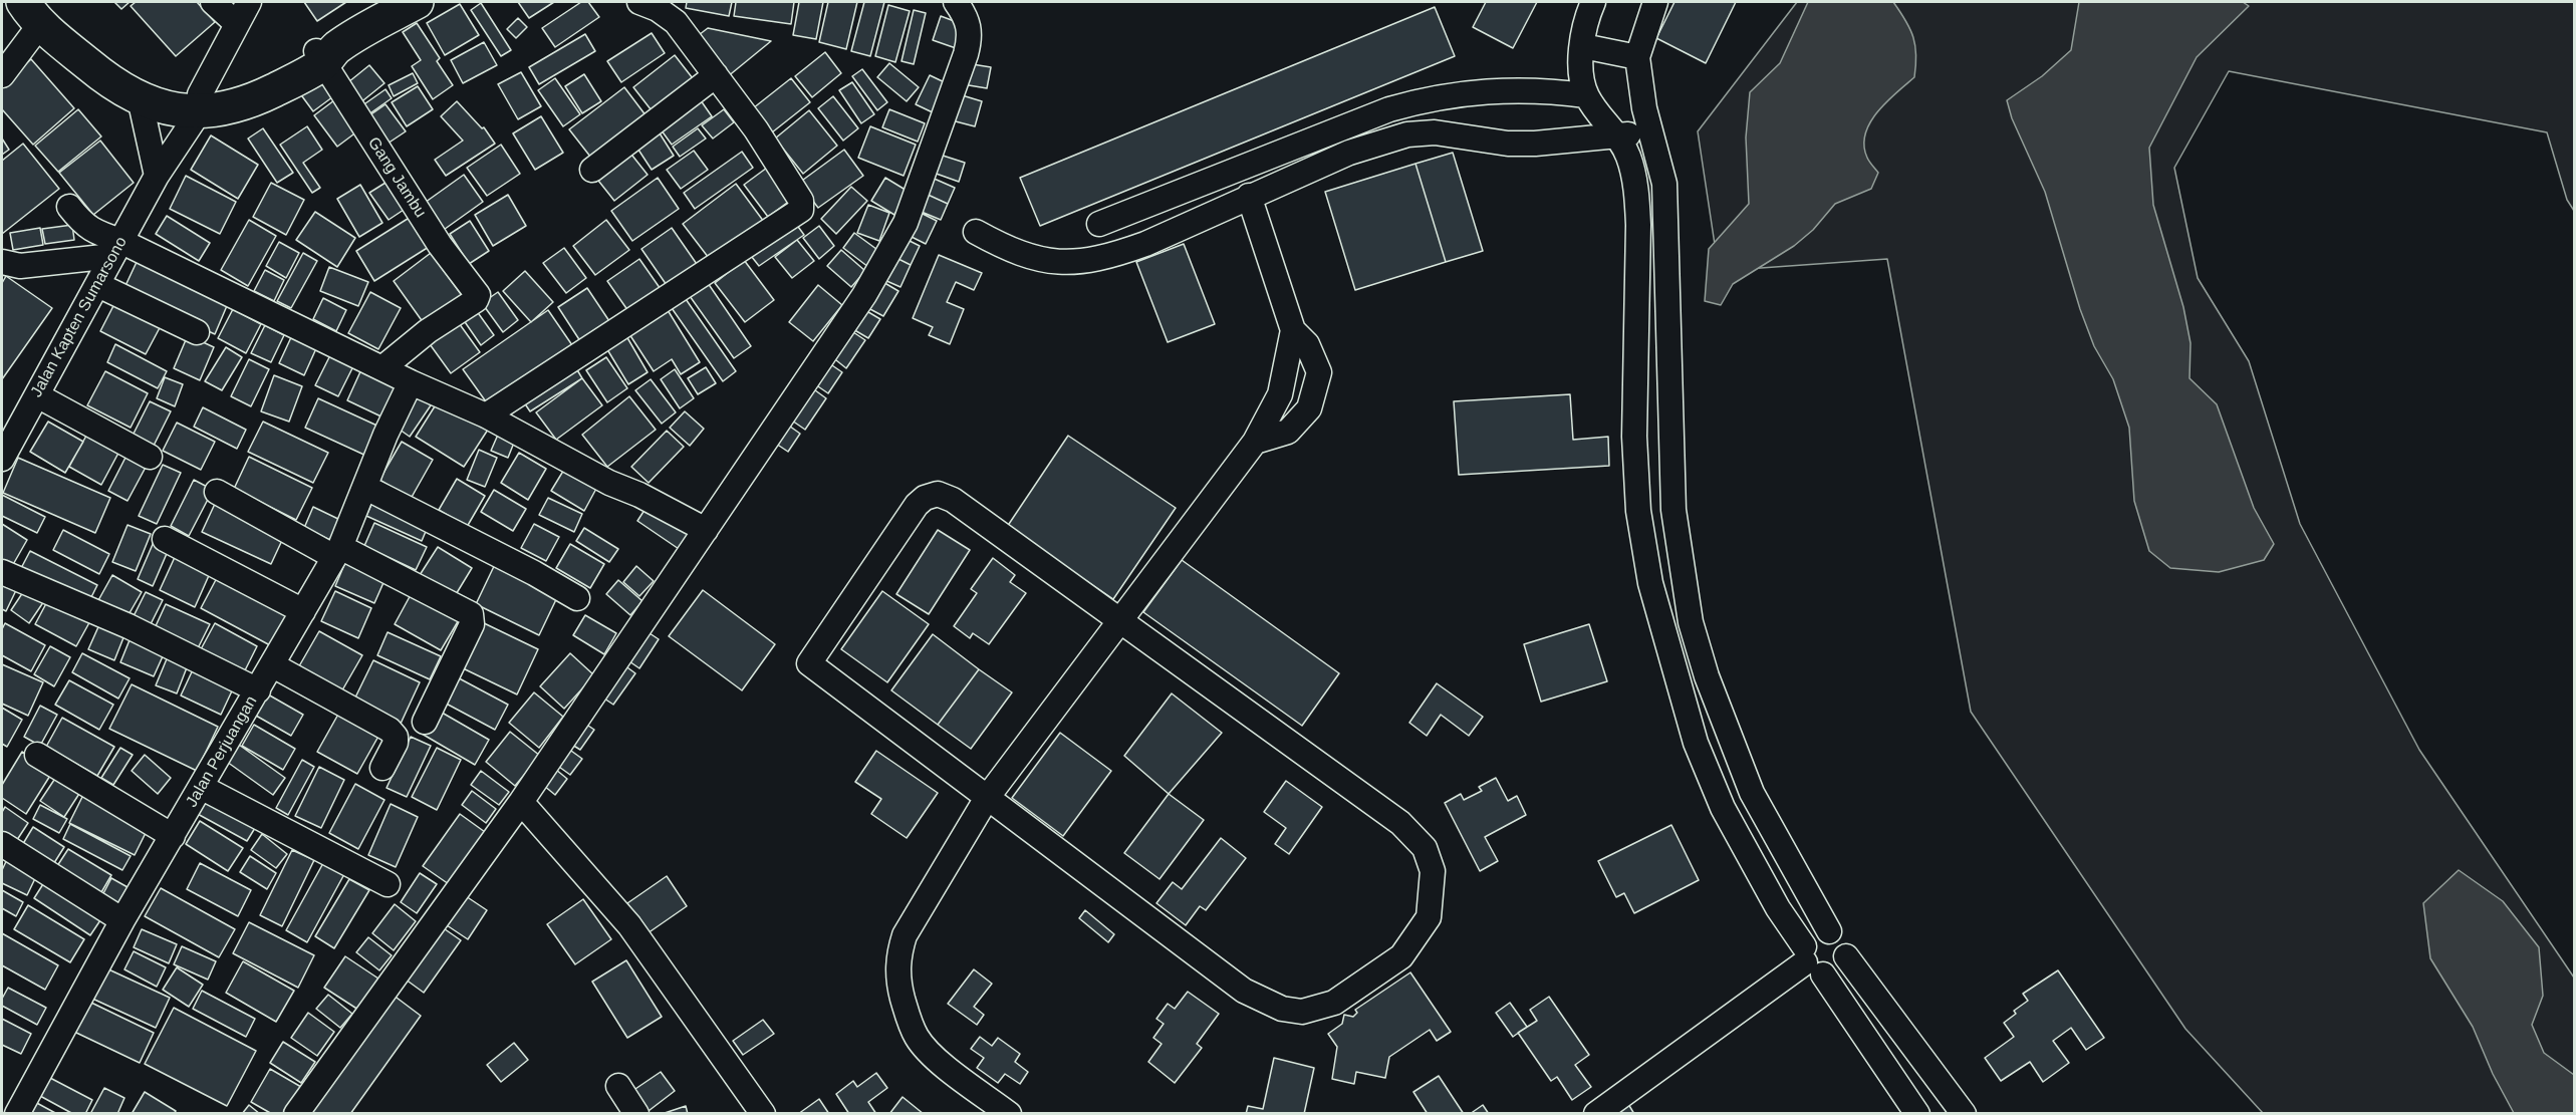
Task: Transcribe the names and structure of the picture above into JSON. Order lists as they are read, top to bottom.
{
  "streets": {
    "street": ["Gang Jambu", "Jalan Kapten Sumarsono", "Jalan Perjuangan"]
  }
}
